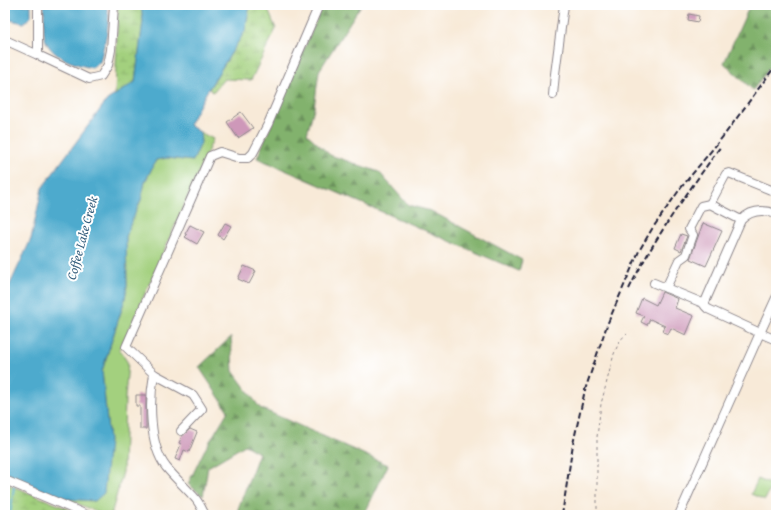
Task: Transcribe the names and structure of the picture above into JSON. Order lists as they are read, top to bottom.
{
  "water": ["Coffee Lake Creek"]
}
